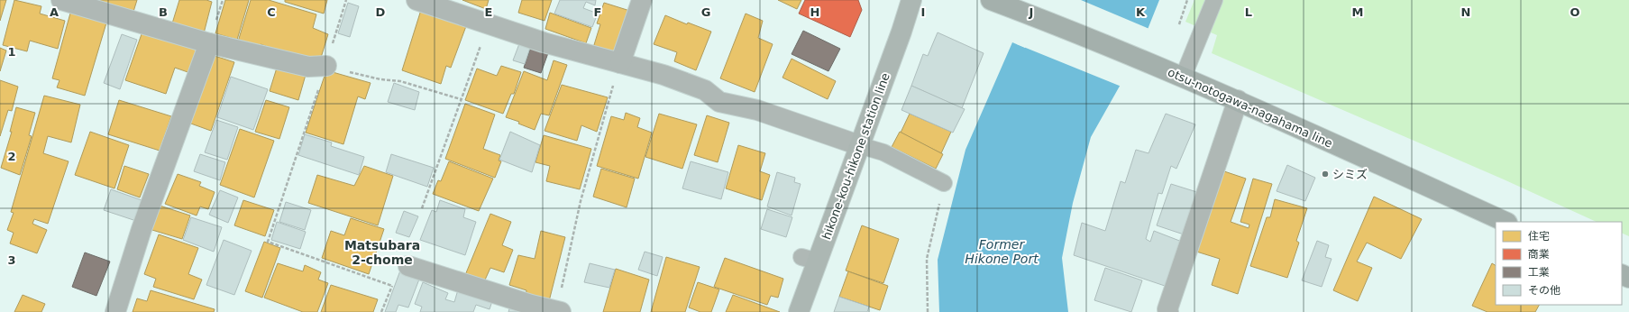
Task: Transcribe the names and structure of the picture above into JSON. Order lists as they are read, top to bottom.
{
  "streets": {
    "main road": ["otsu-notogawa-nagahama line", "hikone-kou-hikone station line"]
  },
  "districts": ["Matsubara 2-chome"],
  "water": ["Former Hikone Port"],
  "places": ["シミズ"],
  "legend": [
    "住宅",
    "商業",
    "工業",
    "その他"
  ],
  "grid": {
    "columns": [
      "A",
      "B",
      "C",
      "D",
      "E",
      "F",
      "G",
      "H",
      "I",
      "J",
      "K",
      "L",
      "M",
      "N",
      "O"
    ],
    "rows": ["1", "2", "3"]
  }
}
